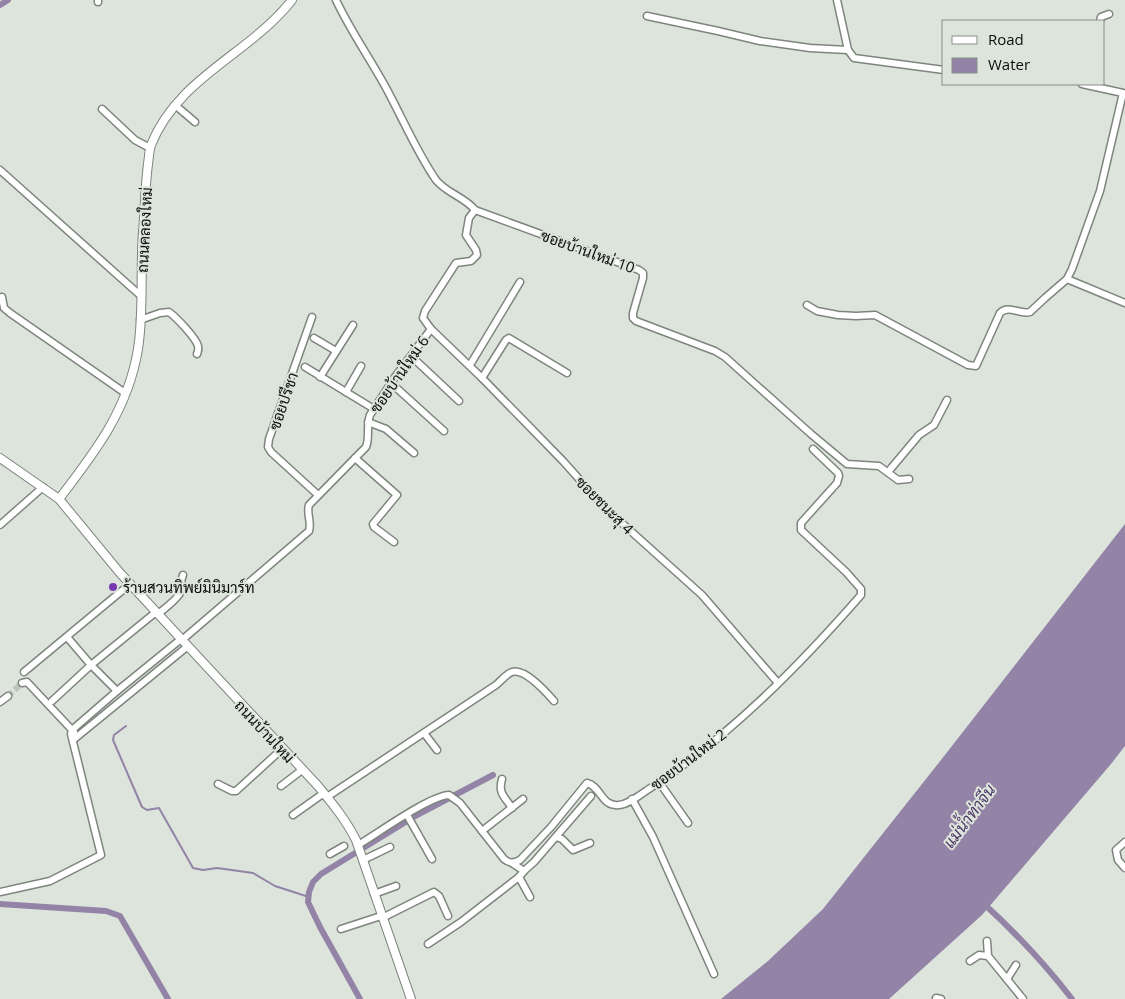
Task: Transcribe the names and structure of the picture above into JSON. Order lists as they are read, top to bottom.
{
  "streets": {
    "street": [
      "ถนนคลองใหม่",
      "ซอยบ้านใหม่ 10",
      "ซอยบ้านใหม่ 6",
      "ซอยปรีชา",
      "ซอยชนะสุ 4",
      "ถนนบ้านใหม่",
      "ซอยบ้านใหม่ 2"
    ]
  },
  "crossings": [
    ["ถนนคลองใหม่", "ถนนบ้านใหม่"],
    ["ซอยบ้านใหม่ 10", "ซอยบ้านใหม่ 6"],
    ["ซอยบ้านใหม่ 6", "ซอยปรีชา"],
    ["ซอยบ้านใหม่ 6", "ซอยชนะสุ 4"],
    ["ซอยบ้านใหม่ 6", "ถนนบ้านใหม่"],
    ["ซอยชนะสุ 4", "ซอยบ้านใหม่ 2"]
  ],
  "water": ["แม่น้ำท่าจีน"],
  "places": ["ร้านสวนทิพย์มินิมาร์ท"],
  "legend": ["Road", "Water"]
}
